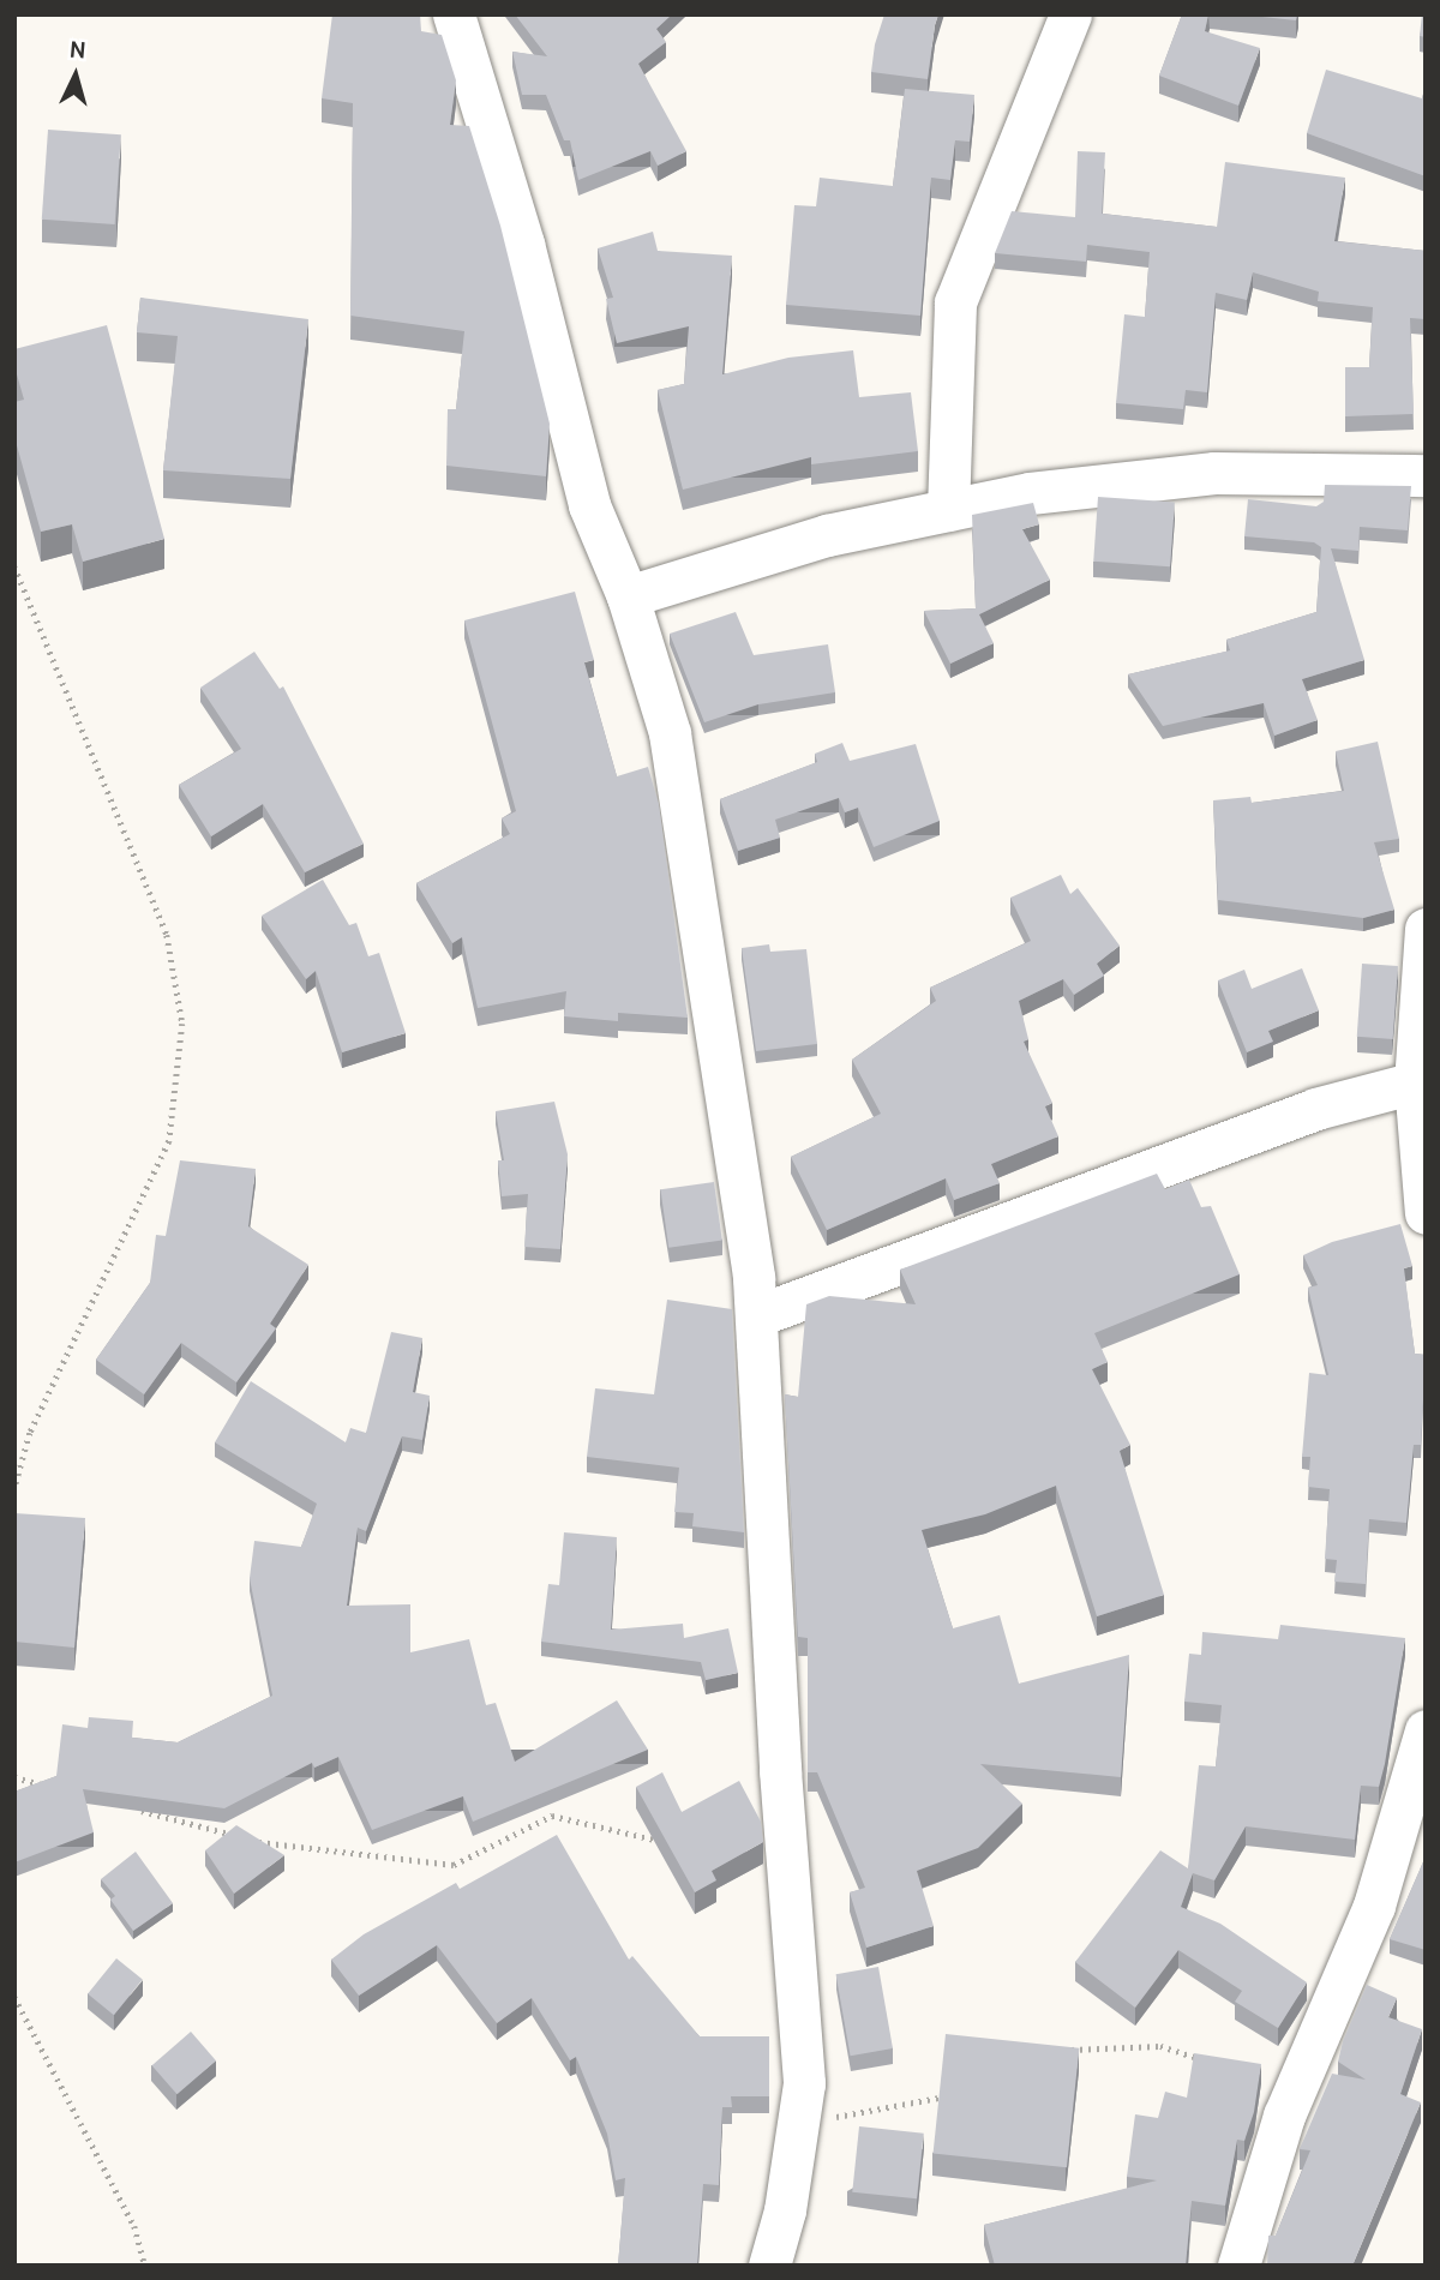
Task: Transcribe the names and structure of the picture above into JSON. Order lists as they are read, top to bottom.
{
  "north": "top"
}
